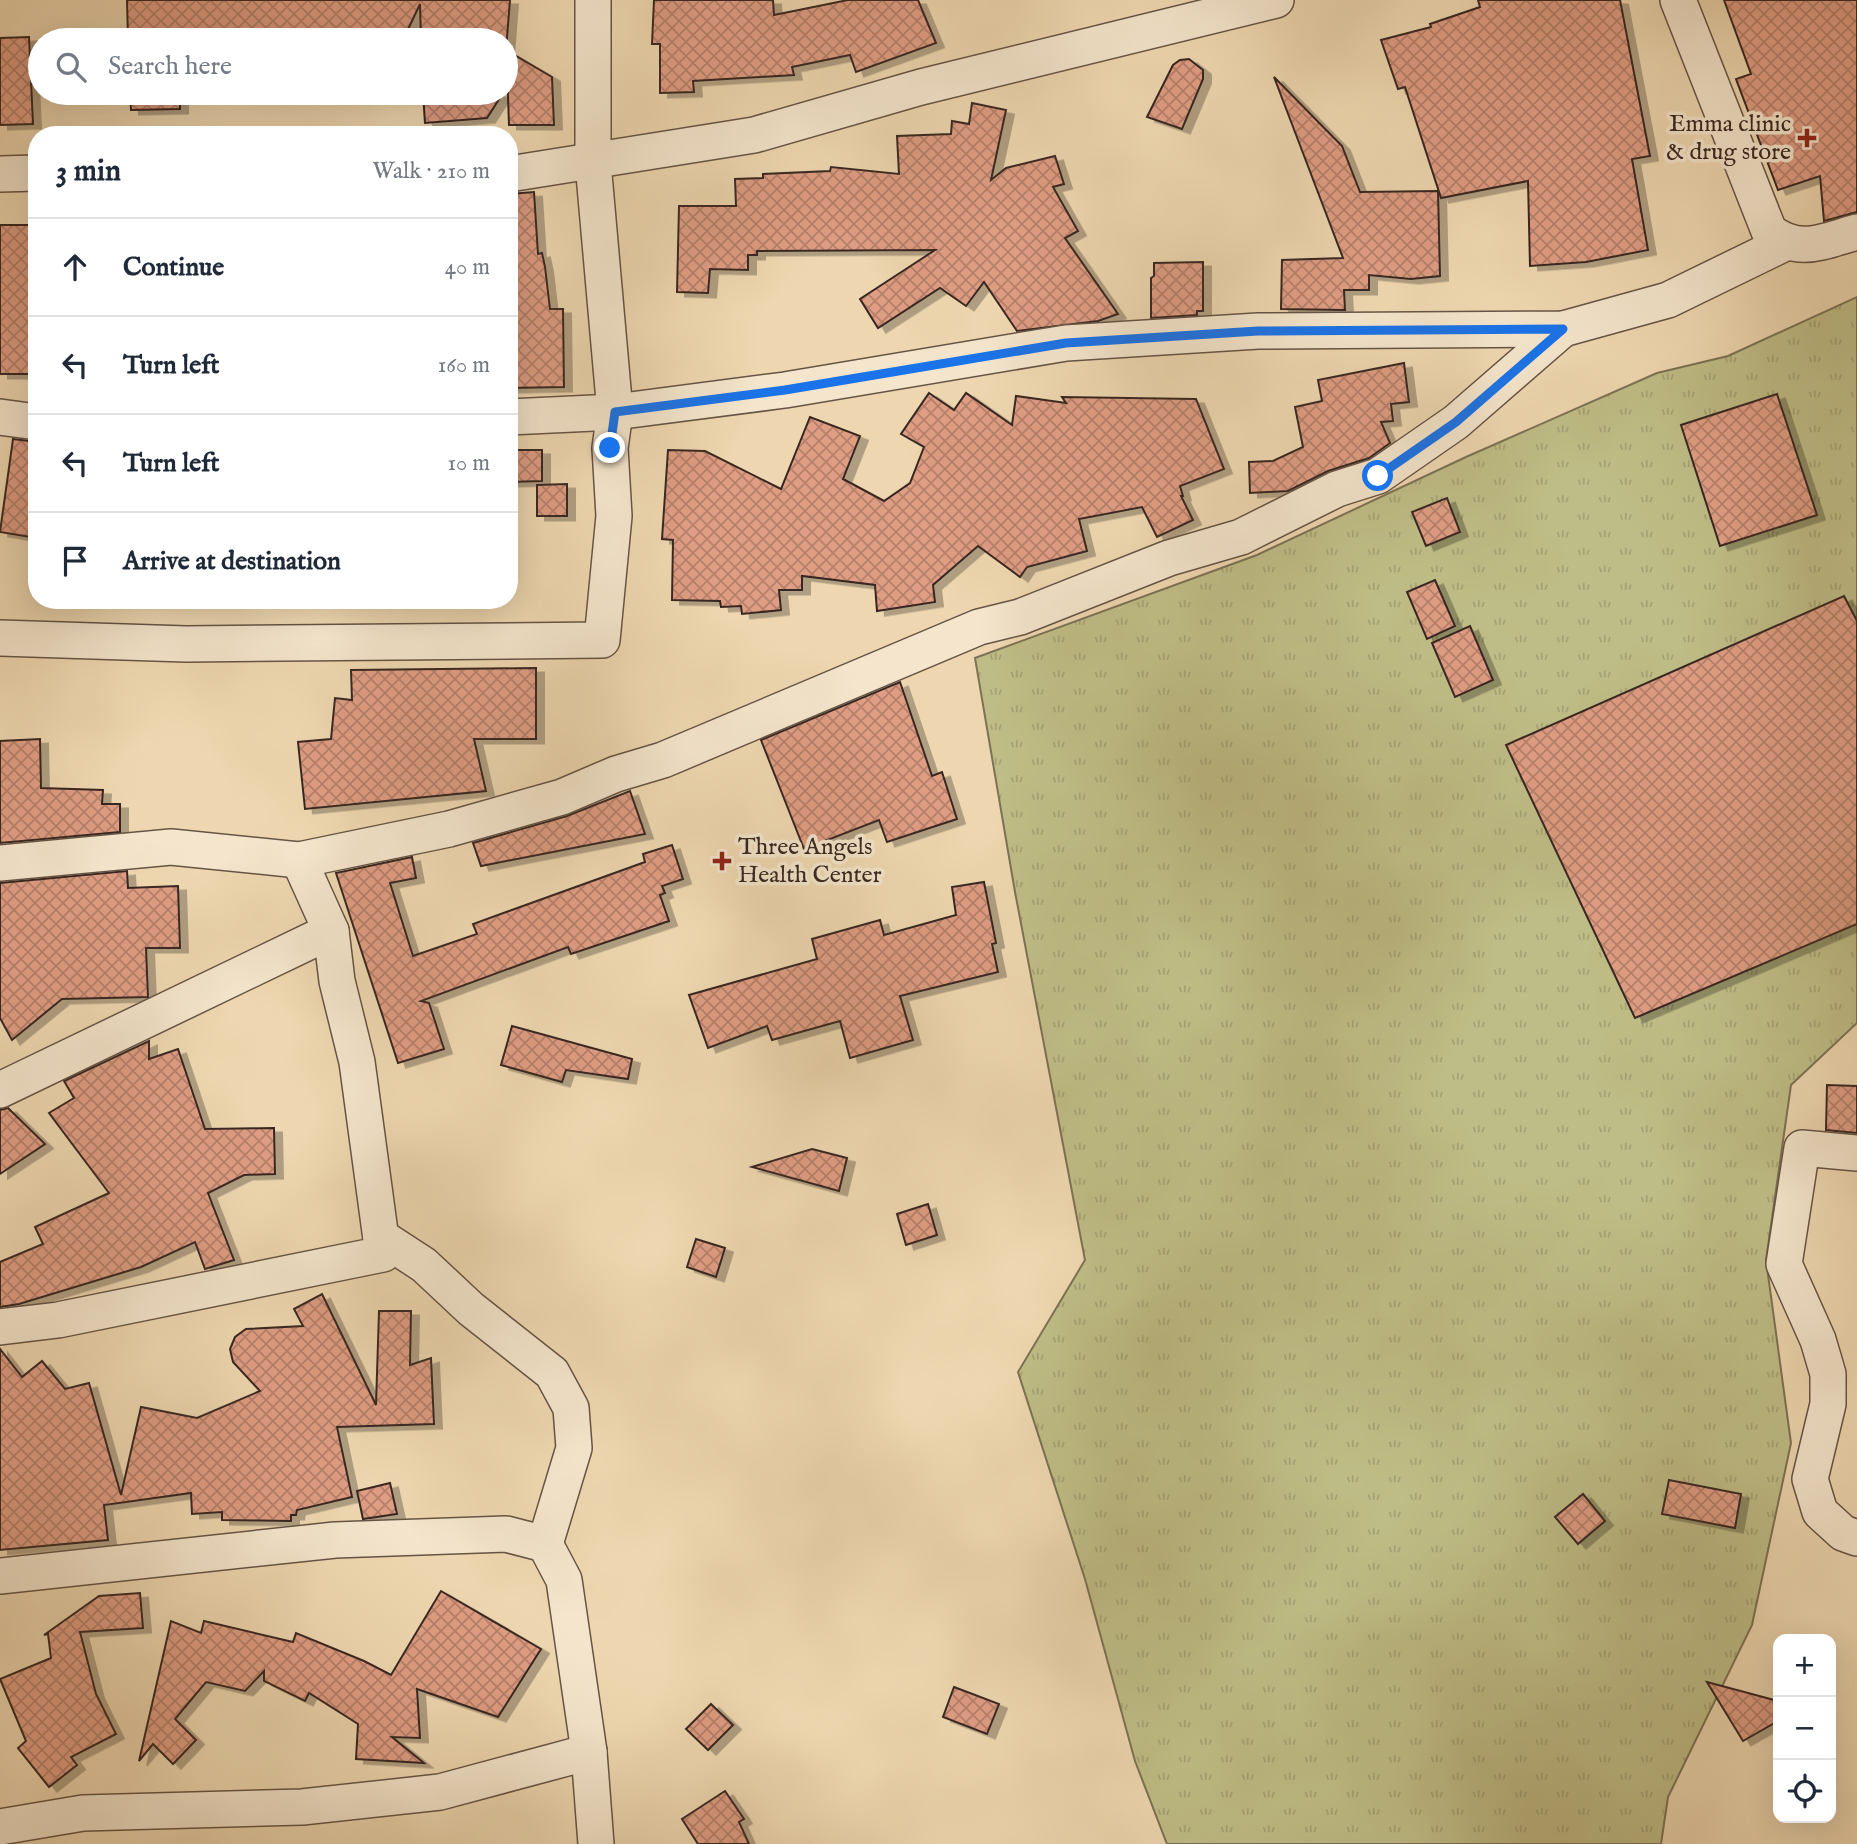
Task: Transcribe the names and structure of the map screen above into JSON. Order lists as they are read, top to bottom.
{
  "places": {
    "health": ["Emma clinic & drug store", "Three Angels Health Center"]
  },
  "page": {
    "search": "Search here",
    "heading": ["3 min", "Walk · 210 m"],
    "list": [
      ["Continue", "40 m"],
      ["Turn left", "160 m"],
      ["Turn left", "10 m"],
      "Arrive at destination"
    ],
    "map_buttons": ["+", "−"]
  }
}
